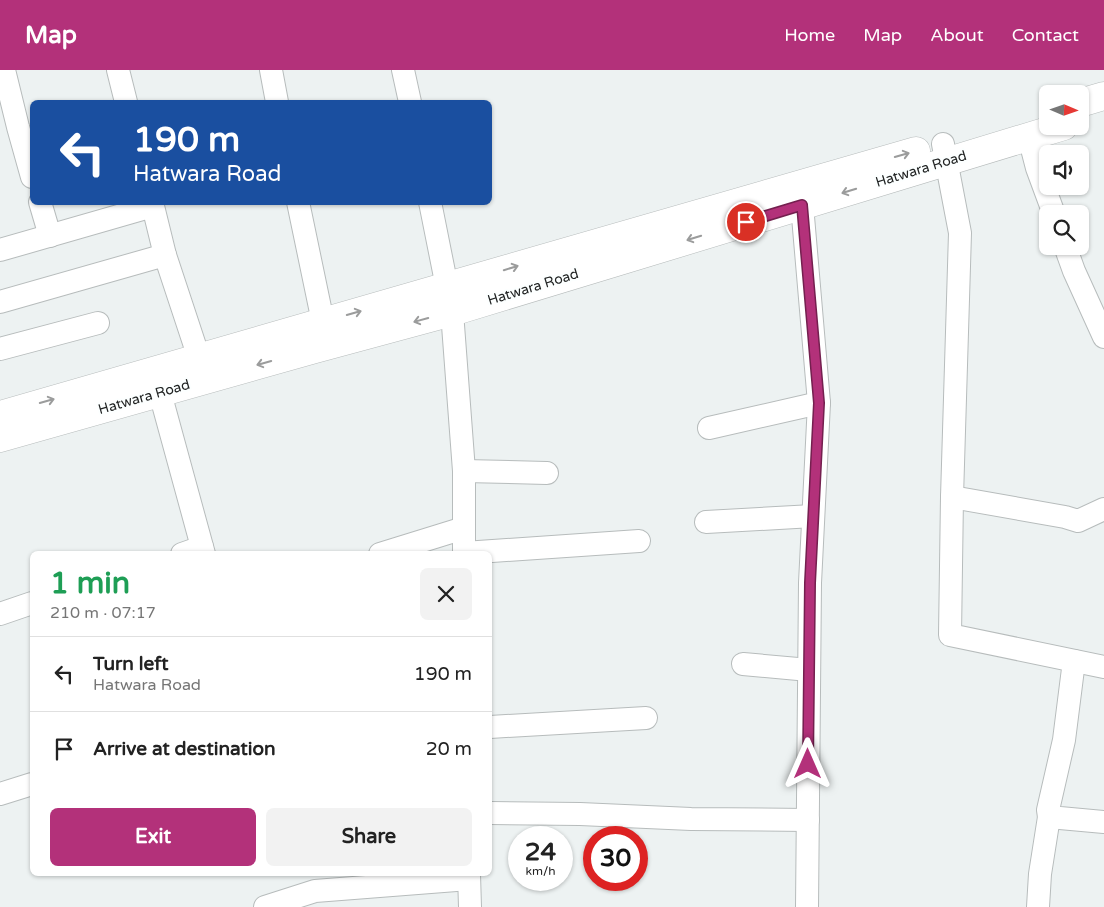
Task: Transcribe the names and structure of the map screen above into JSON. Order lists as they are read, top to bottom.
{
  "streets": {
    "street": ["Hatwara Road"]
  },
  "north": "right",
  "page": {
    "header": "Map",
    "nav": [
      "Home",
      "Map",
      "About",
      "Contact"
    ],
    "turn": ["190 m", "Hatwara Road"],
    "heading": ["1 min", "210 m · 07:17"],
    "list": [
      {
        "name": "Turn left",
        "note": "Hatwara Road",
        "value": "190 m"
      },
      {
        "name": "Arrive at destination",
        "value": "20 m"
      }
    ],
    "buttons": ["Exit", "Share"],
    "speed": "24 km/h",
    "limit": "30"
  }
}
